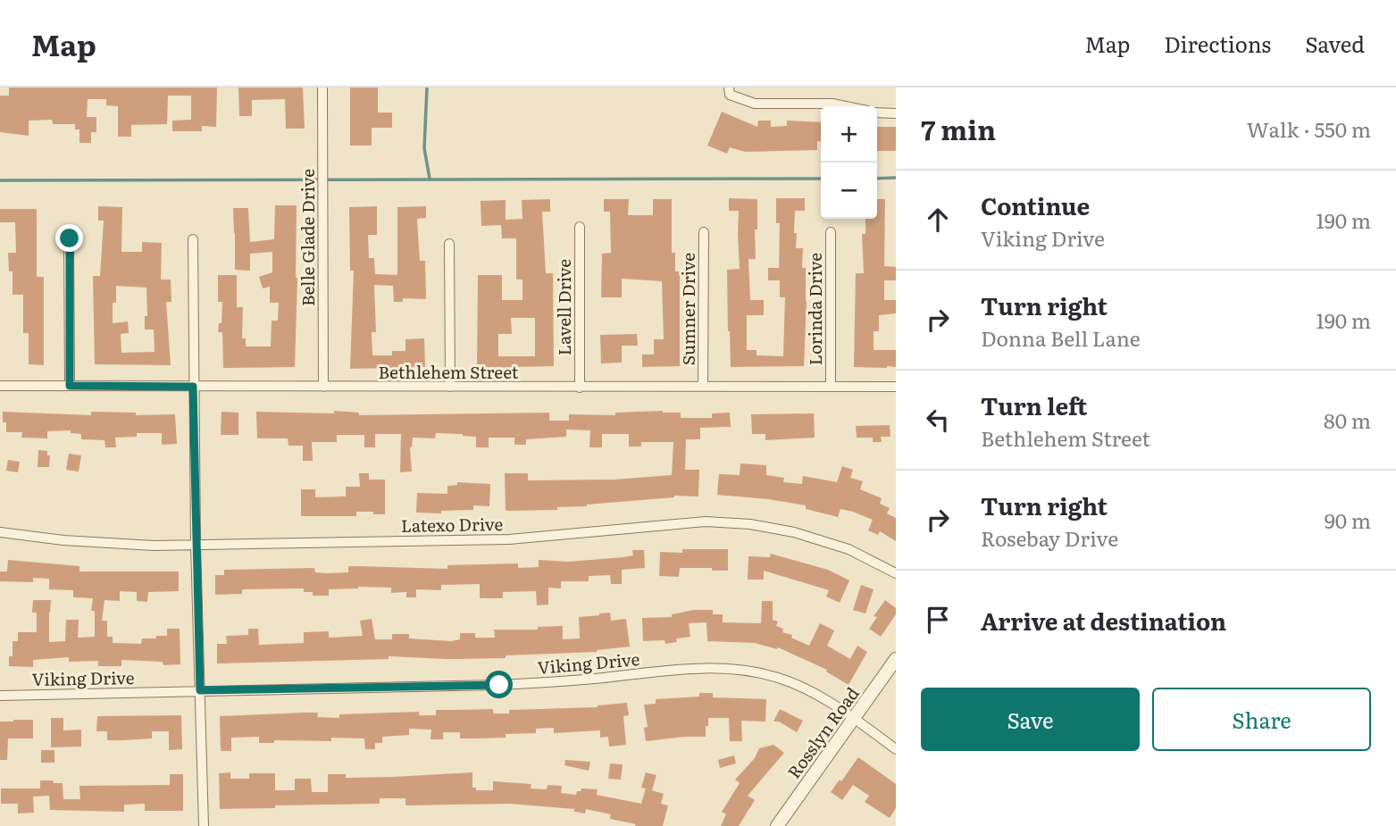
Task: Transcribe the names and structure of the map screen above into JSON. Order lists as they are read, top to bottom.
{
  "streets": {
    "street": [
      "Belle Glade Drive",
      "Lavell Drive",
      "Sumner Drive",
      "Lorinda Drive",
      "Bethlehem Street",
      "Latexo Drive",
      "Viking Drive",
      "Rosslyn Road"
    ]
  },
  "crossings": [
    ["Belle Glade Drive", "Bethlehem Street"],
    ["Lavell Drive", "Bethlehem Street"],
    ["Sumner Drive", "Bethlehem Street"],
    ["Lorinda Drive", "Bethlehem Street"],
    ["Viking Drive", "Rosslyn Road"]
  ],
  "page": {
    "header": "Map",
    "nav": ["Map", "Directions", "Saved"],
    "heading": ["7 min", "Walk · 550 m"],
    "map_buttons": ["+", "−"],
    "list": [
      ["Continue", "Viking Drive", "190 m"],
      ["Turn right", "Donna Bell Lane", "190 m"],
      ["Turn left", "Bethlehem Street", "80 m"],
      ["Turn right", "Rosebay Drive", "90 m"],
      "Arrive at destination"
    ],
    "buttons": ["Save", "Share"]
  }
}
